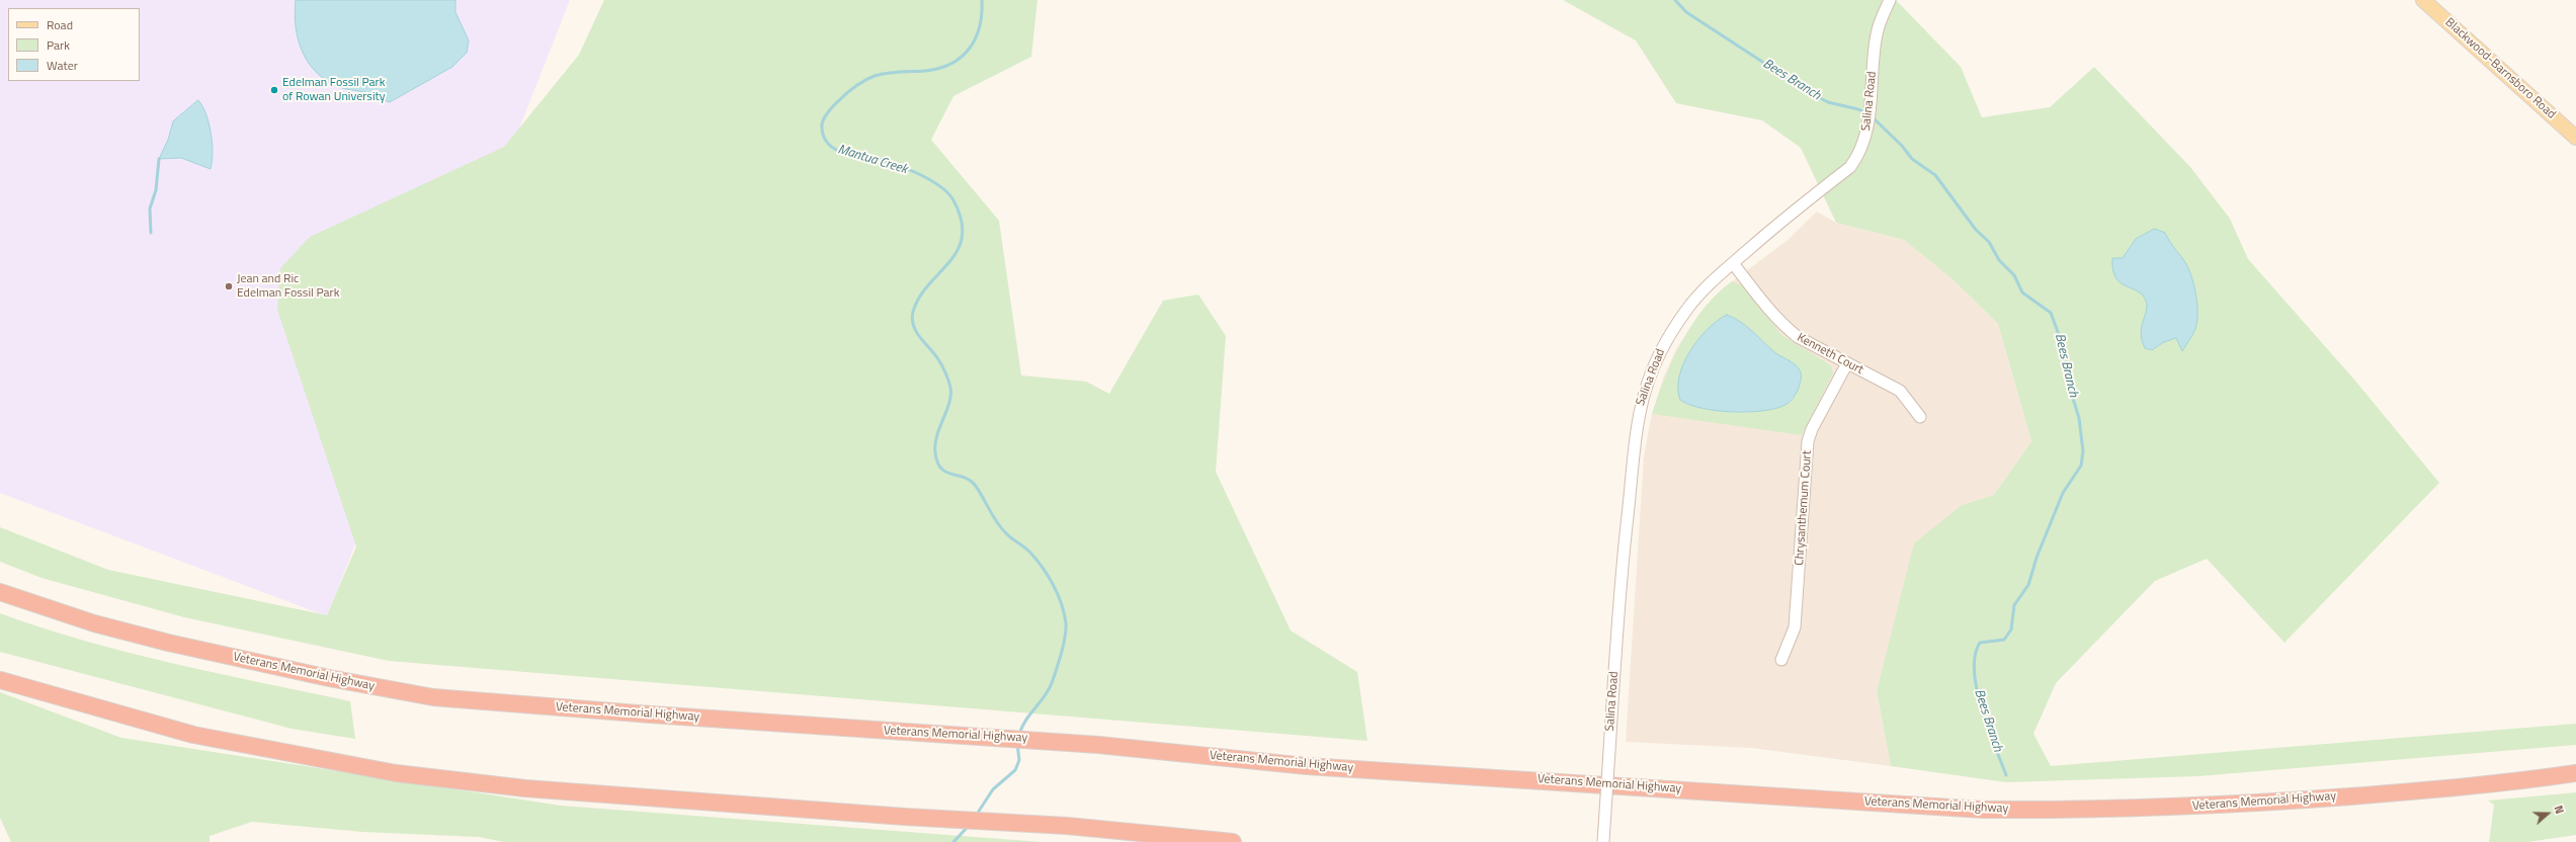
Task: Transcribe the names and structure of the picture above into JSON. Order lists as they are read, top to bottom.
{
  "streets": {
    "highway": ["Veterans Memorial Highway"],
    "main road": ["Blackwood-Barnsboro Road"],
    "street": ["Salina Road", "Kenneth Court", "Chrysanthemum Court"]
  },
  "crossings": [
    ["Salina Road", "Kenneth Court"],
    ["Kenneth Court", "Chrysanthemum Court"]
  ],
  "water": ["Bees Branch", "Mantua Creek"],
  "places": ["Edelman Fossil Park of Rowan University", "Jean and Ric Edelman Fossil Park"],
  "legend": ["Road", "Park", "Water"],
  "north": "right"
}
